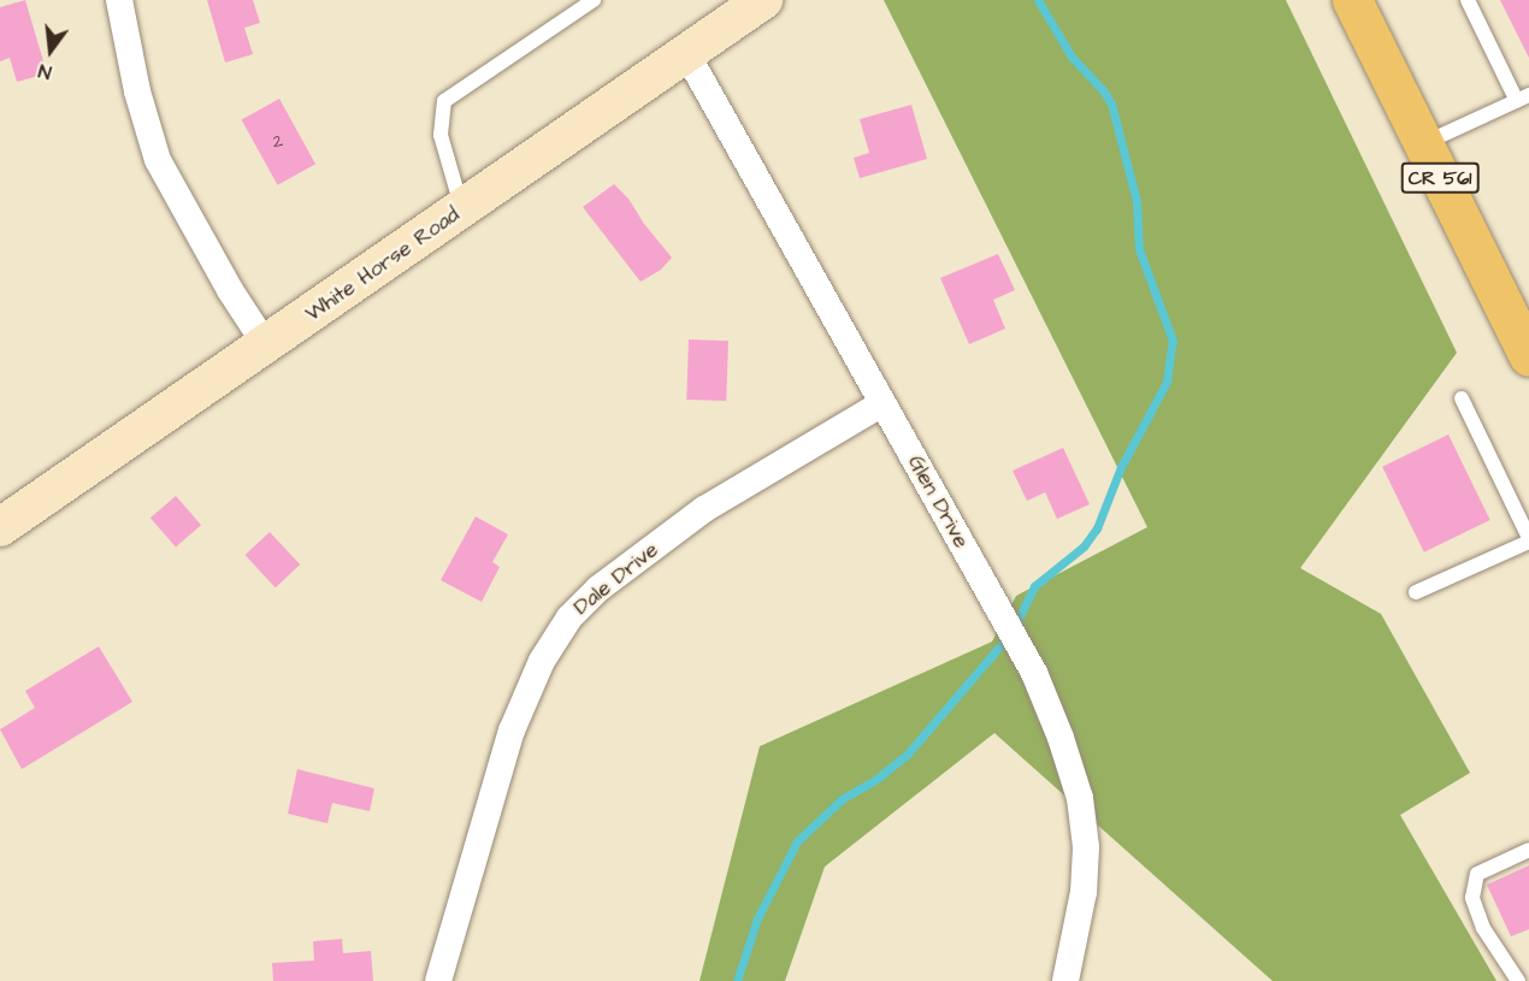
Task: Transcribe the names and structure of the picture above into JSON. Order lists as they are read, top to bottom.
{
  "streets": {
    "main road": ["CR 561", "White Horse Road"],
    "street": ["Glen Drive", "Dale Drive"]
  },
  "crossings": [
    ["White Horse Road", "Glen Drive"],
    ["Glen Drive", "Dale Drive"]
  ],
  "house_numbers": ["2"],
  "north": "bottom"
}
